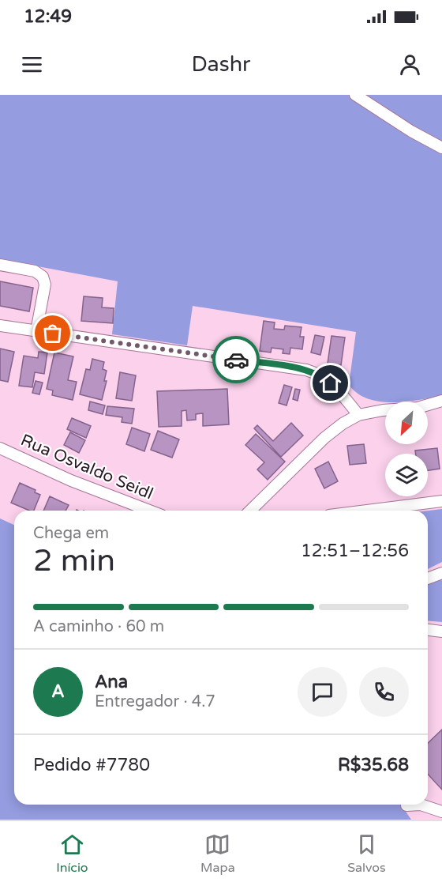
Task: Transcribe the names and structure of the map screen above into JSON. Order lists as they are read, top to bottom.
{
  "streets": {
    "street": ["Rua Osvaldo Seidl"]
  },
  "north": "bottom left",
  "page": {
    "status": "12:49",
    "header": "Dashr",
    "heading": ["2 min", "Chega em", "12:51–12:56"],
    "panel": [
      "Ana",
      "Entregador · 4.7",
      "Pedido #7780",
      "R$35.68"
    ],
    "bar": "A caminho · 60 m",
    "round": "A",
    "tabs": ["Início", "Mapa", "Salvos"]
  }
}
